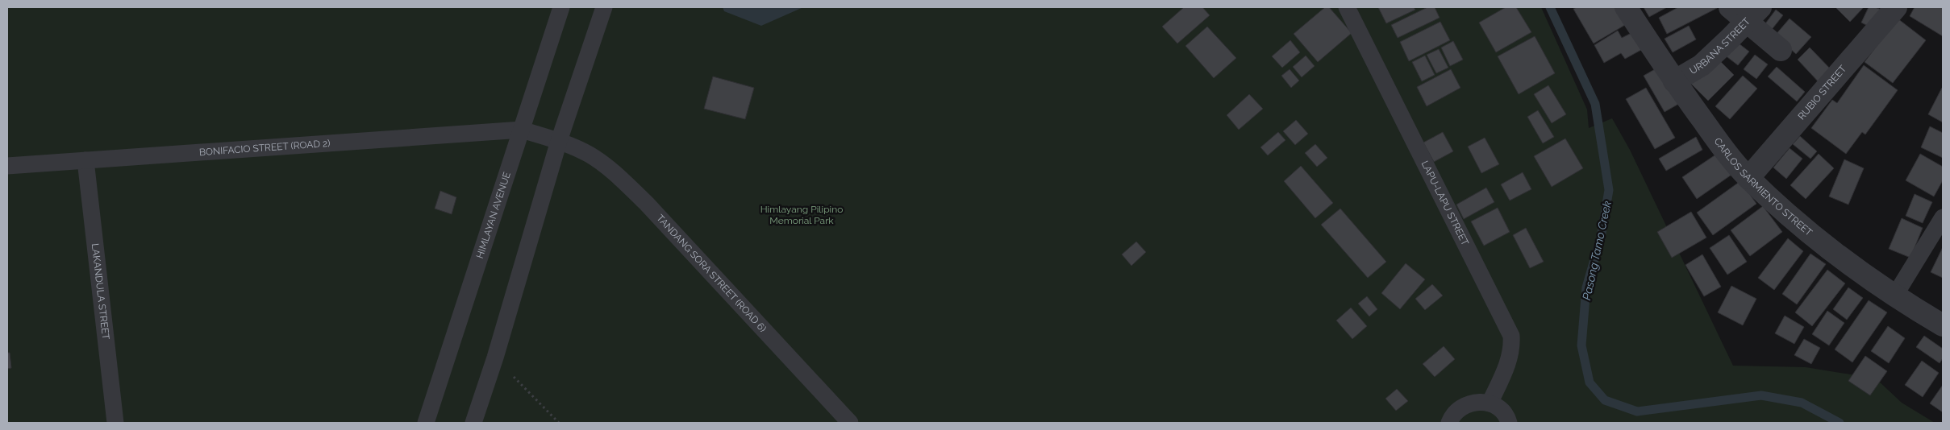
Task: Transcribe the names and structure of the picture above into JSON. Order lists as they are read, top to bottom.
{
  "streets": {
    "street": ["URBANA STREET", "RUBIO STREET", "CARLOS SARMIENTO STREET"],
    "lane": [
      "BONIFACIO STREET (ROAD 2)",
      "LAPU-LAPU STREET",
      "HIMLAYAN AVENUE",
      "TANDANG SORA STREET (ROAD 6)",
      "LAKANDULA STREET"
    ]
  },
  "crossings": [
    ["URBANA STREET", "CARLOS SARMIENTO STREET"],
    ["RUBIO STREET", "CARLOS SARMIENTO STREET"],
    ["BONIFACIO STREET (ROAD 2)", "HIMLAYAN AVENUE"],
    ["BONIFACIO STREET (ROAD 2)", "TANDANG SORA STREET (ROAD 6)"],
    ["BONIFACIO STREET (ROAD 2)", "LAKANDULA STREET"],
    ["HIMLAYAN AVENUE", "TANDANG SORA STREET (ROAD 6)"]
  ],
  "water": ["Pasong Tamo Creek"],
  "parks": ["Himlayang Pilipino Memorial Park"]
}
